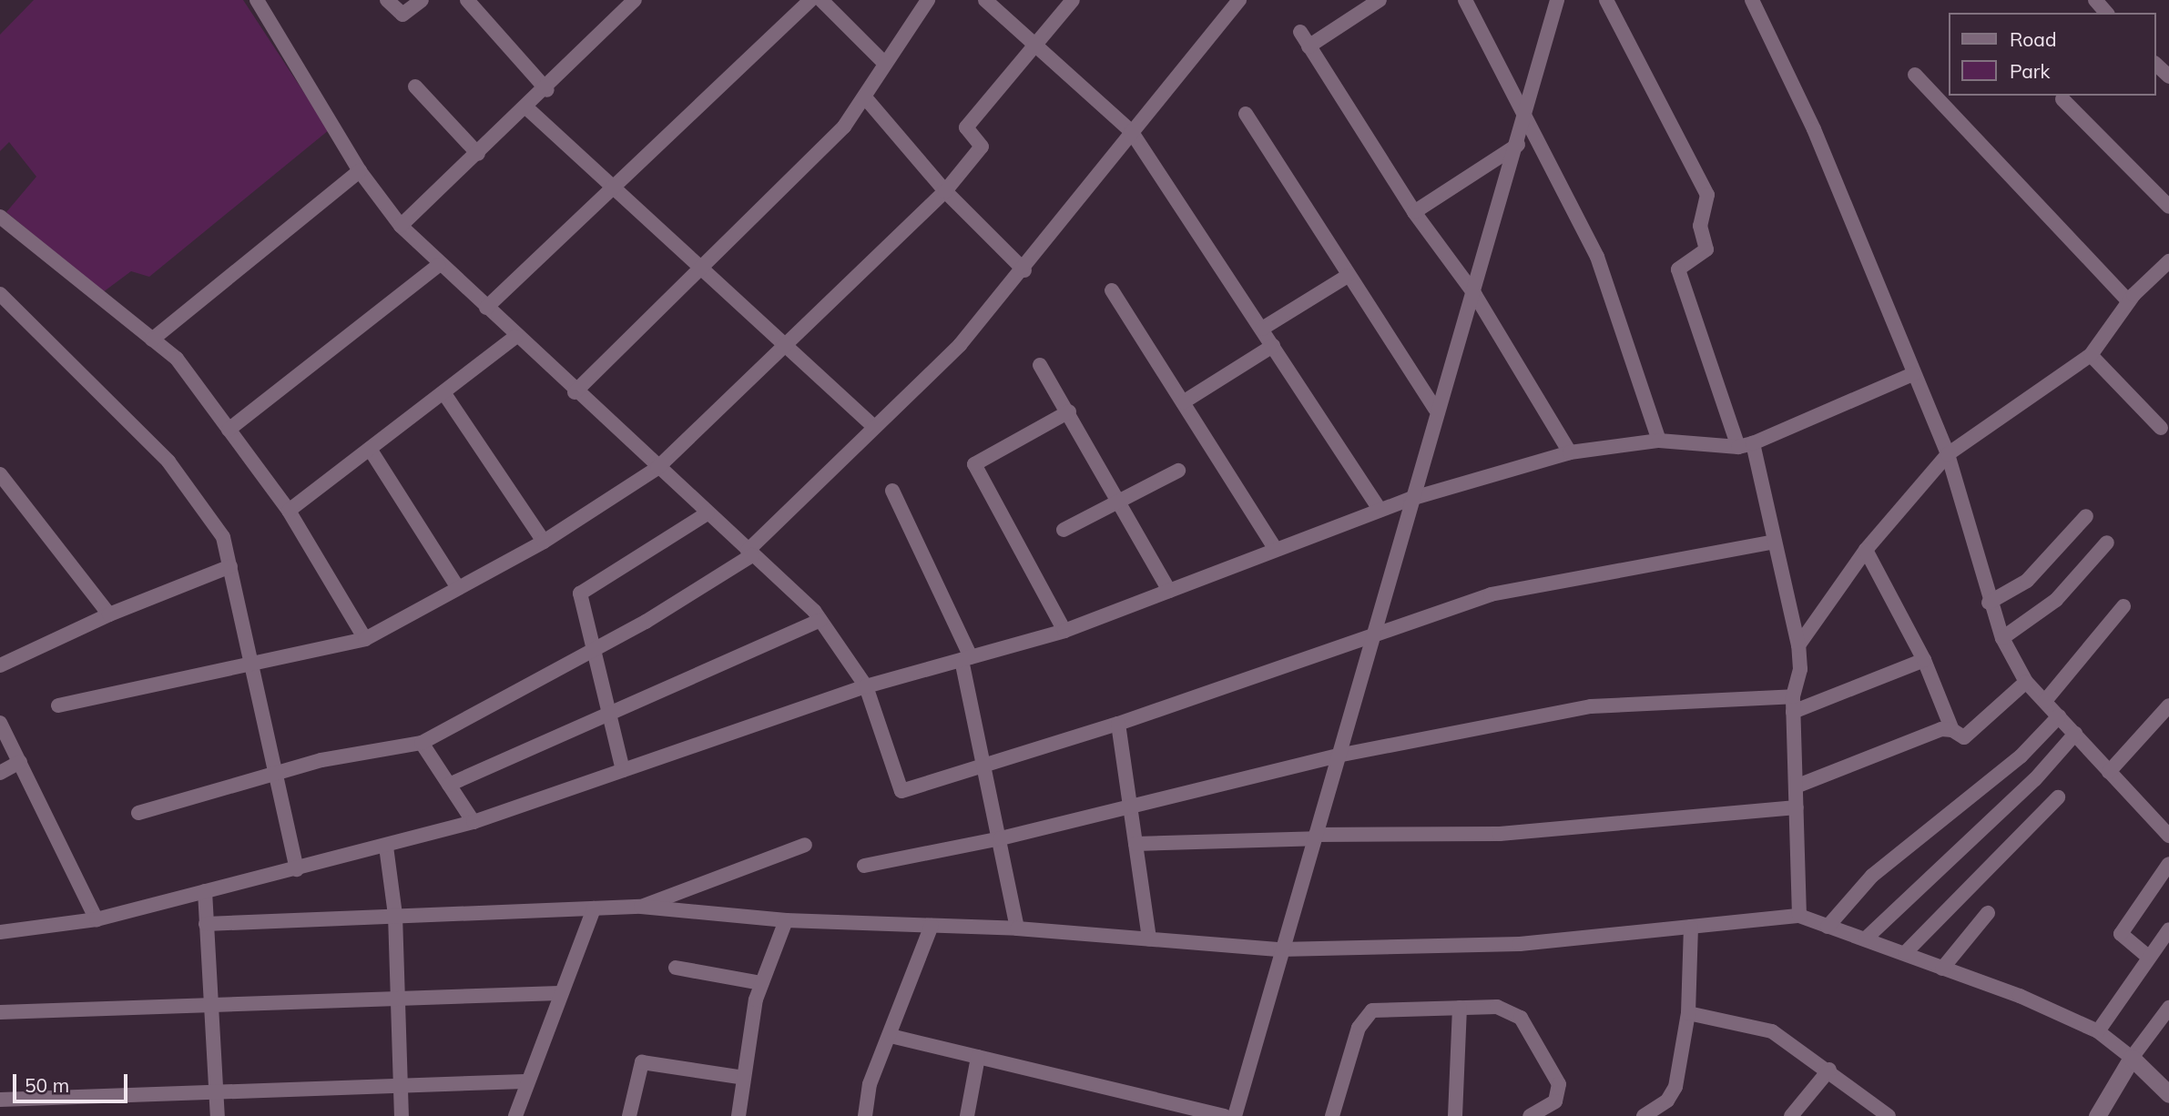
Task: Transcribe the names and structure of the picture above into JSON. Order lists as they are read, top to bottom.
{
  "legend": ["Road", "Park"],
  "scale_bar": "50 m"
}
